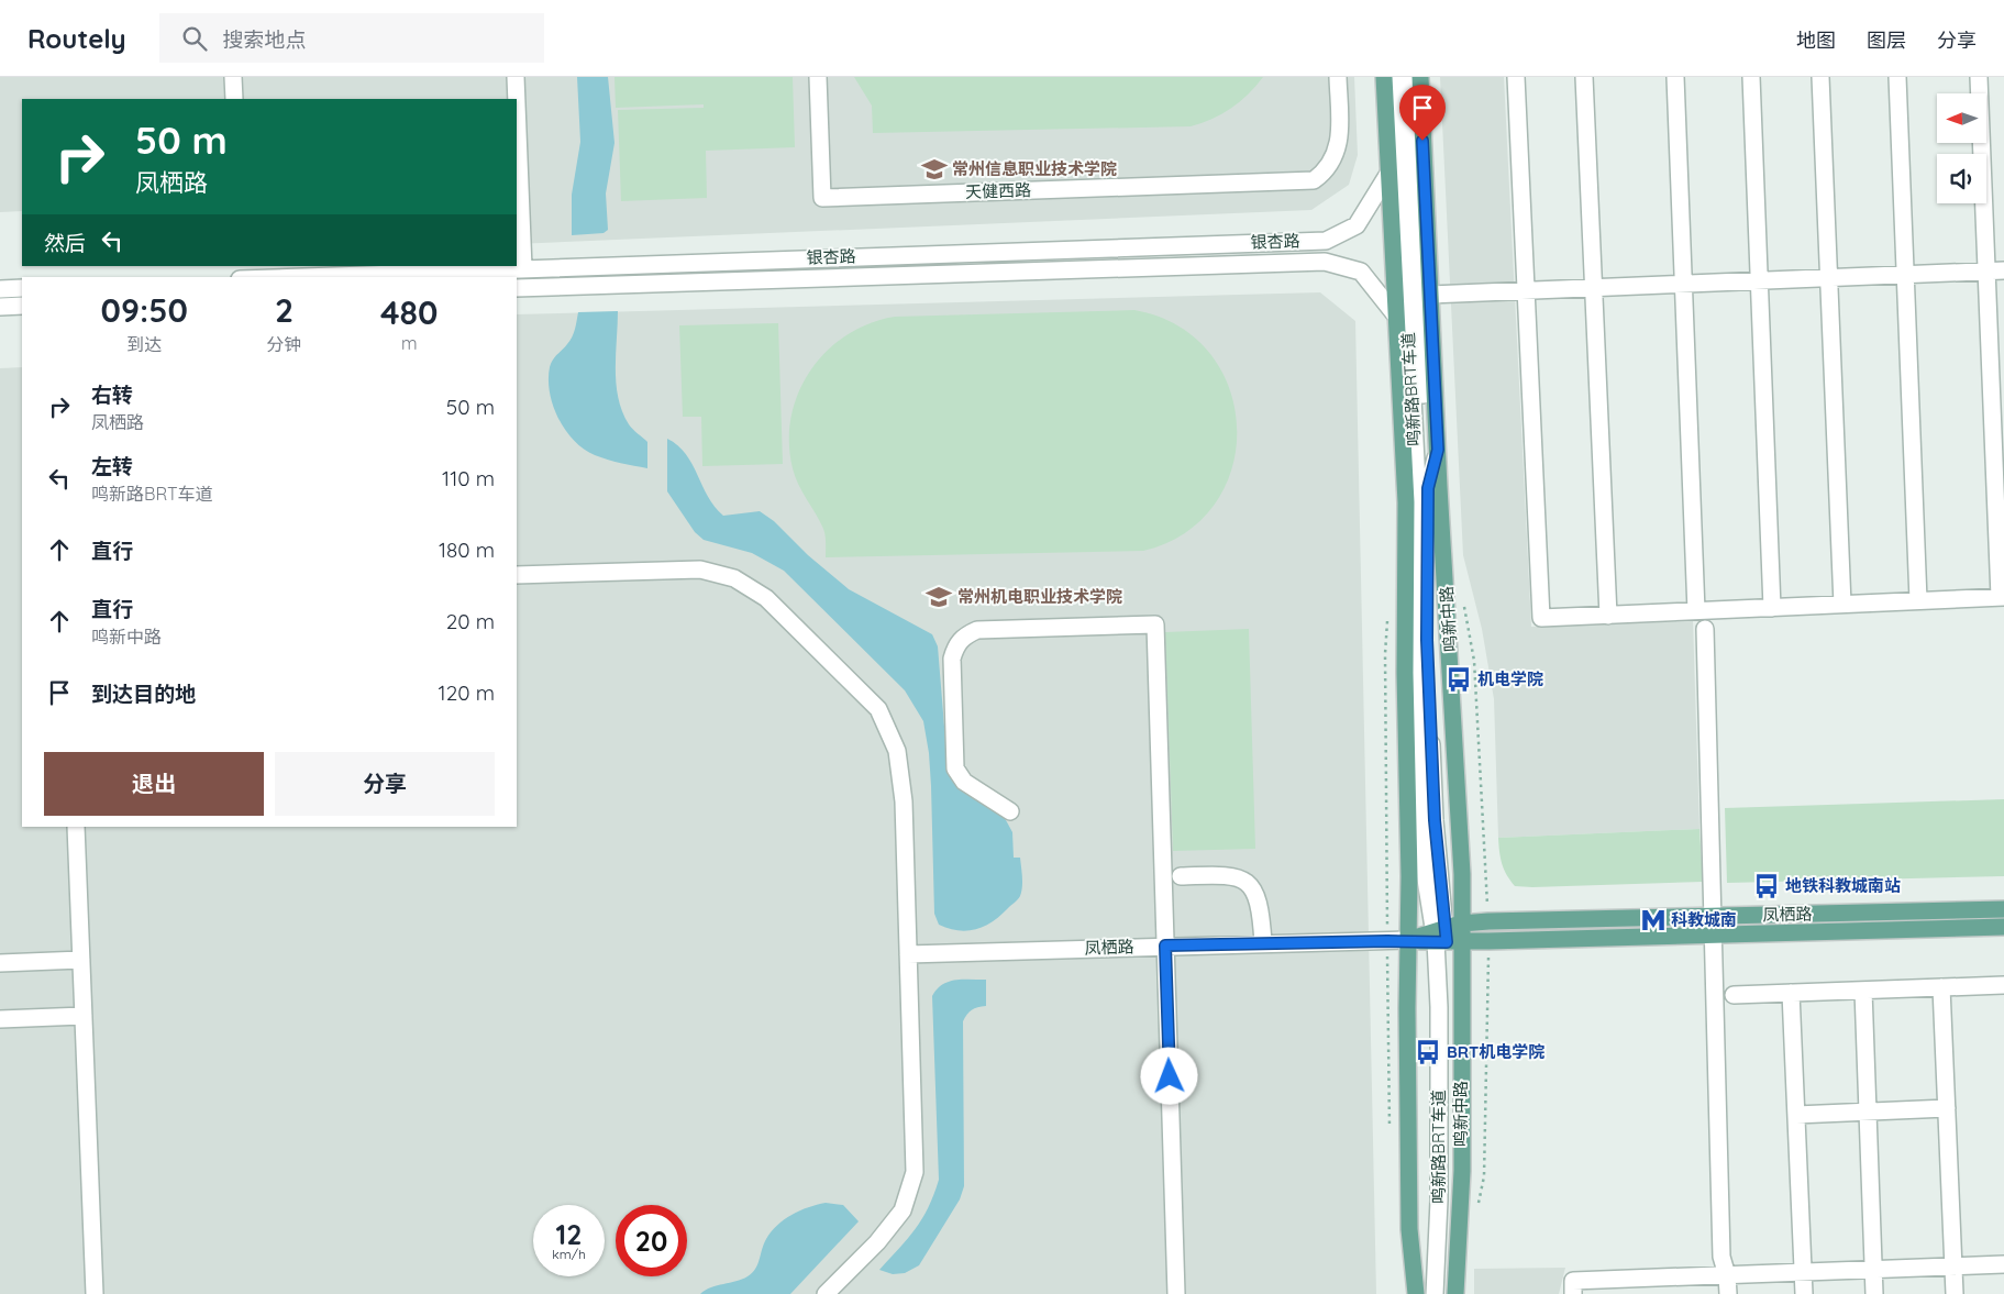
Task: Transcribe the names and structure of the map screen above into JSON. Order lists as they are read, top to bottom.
{
  "streets": {
    "main road": ["鸣新中路", "凤栖路"],
    "street": ["天健西路", "银杏路", "鸣新路BRT车道"]
  },
  "crossings": [
    ["鸣新路BRT车道", "鸣新中路"],
    ["鸣新路BRT车道", "凤栖路"],
    ["鸣新中路", "凤栖路"]
  ],
  "places": {
    "school or university": ["常州信息职业技术学院", "常州机电职业技术学院"],
    "bus stop": ["机电学院", "地铁科教城南站", "BRT机电学院"],
    "metro station": ["科教城南"]
  },
  "north": "left",
  "page": {
    "header": "Routely",
    "search": "搜索地点",
    "nav": ["地图", "图层", "分享"],
    "turn": ["50 m", "凤栖路"],
    "then": "然后",
    "eta": [
      "09:50",
      "到达",
      "2",
      "分钟",
      "480",
      "m"
    ],
    "list": [
      {
        "name": "右转",
        "note": "凤栖路",
        "value": "50 m"
      },
      {
        "name": "左转",
        "note": "鸣新路BRT车道",
        "value": "110 m"
      },
      {
        "name": "直行",
        "value": "180 m"
      },
      {
        "name": "直行",
        "note": "鸣新中路",
        "value": "20 m"
      },
      {
        "name": "到达目的地",
        "value": "120 m"
      }
    ],
    "buttons": ["退出", "分享"],
    "speed": "12 km/h",
    "limit": "20"
  }
}
